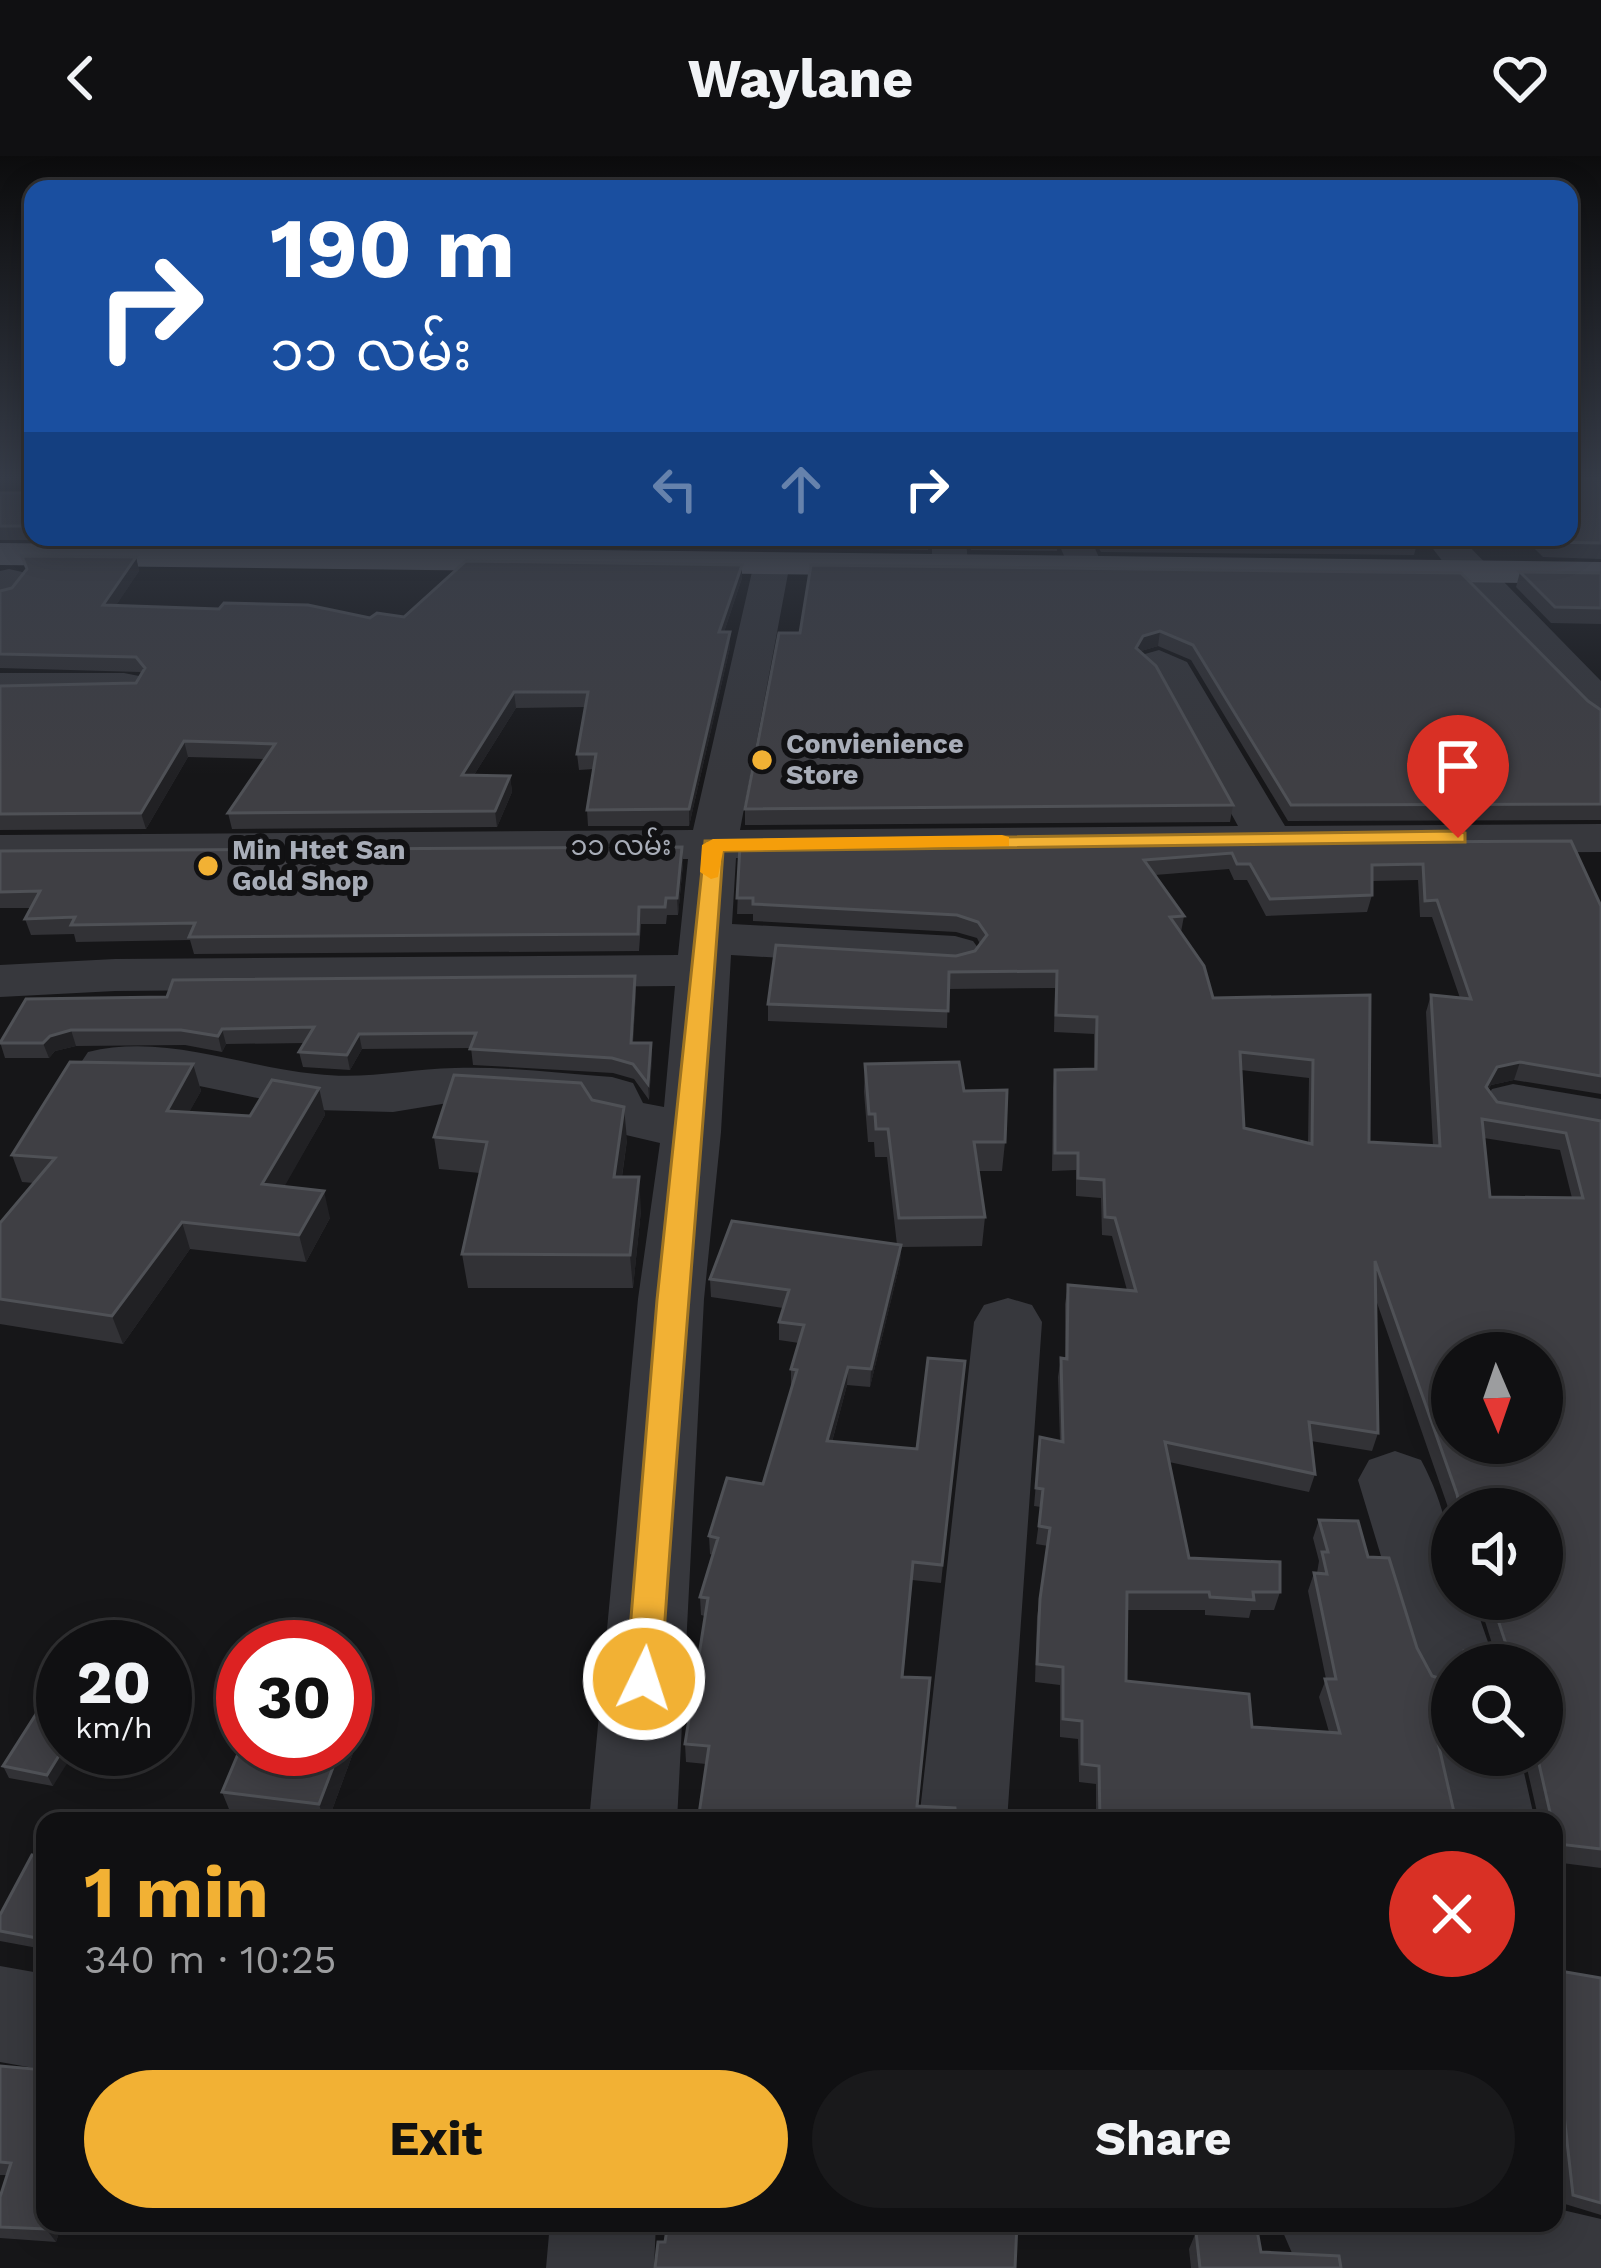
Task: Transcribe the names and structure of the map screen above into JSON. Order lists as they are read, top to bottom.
{
  "streets": {
    "street": ["၁၁ လမ်း"]
  },
  "places": ["Convienience Store", "Min Htet San Gold Shop"],
  "north": "bottom",
  "page": {
    "header": "Waylane",
    "turn": ["190 m", "၁၁ လမ်း"],
    "speed": "20 km/h",
    "limit": "30",
    "heading": ["1 min", "340 m · 10:25"],
    "buttons": ["Exit", "Share"]
  }
}
